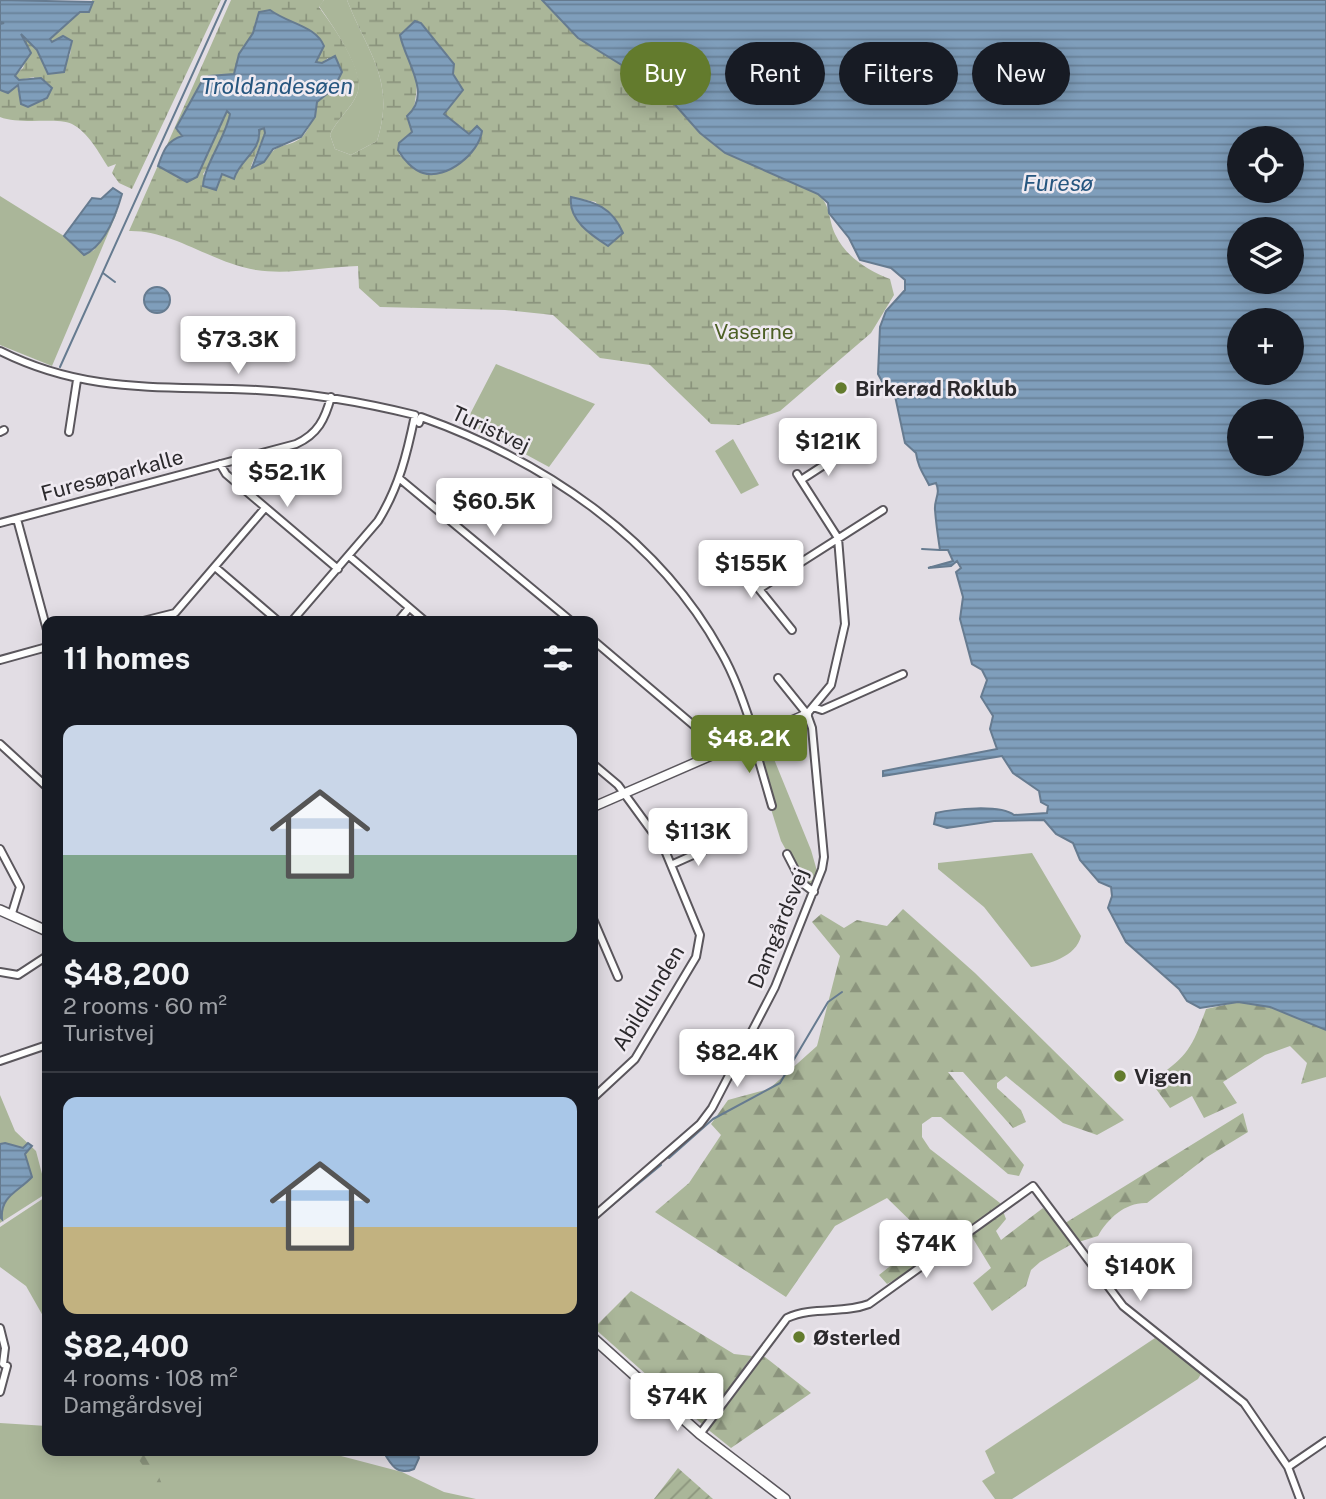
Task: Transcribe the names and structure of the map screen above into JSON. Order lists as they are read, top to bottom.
{
  "streets": {
    "street": [
      "Turistvej",
      "Furesøparkalle",
      "Damgårdsvej",
      "Abildlunden"
    ]
  },
  "water": ["Troldandesøen", "Furesø"],
  "parks": ["Vaserne"],
  "places": ["Birkerød Roklub", "Vigen", "Østerled"],
  "page": {
    "chip": [
      "Buy",
      "Rent",
      "Filters",
      "New"
    ],
    "map_buttons": ["+", "−"],
    "price": [
      "$73.3K",
      "$121K",
      "$52.1K",
      "$60.5K",
      "$155K",
      "$48.2K",
      "$113K",
      "$82.4K",
      "$74K",
      "$140K",
      "$74K"
    ],
    "heading": "11 homes",
    "list": [
      {
        "name": "$48,200",
        "note": "2 rooms · 60 m² · Turistvej"
      },
      {
        "name": "$82,400",
        "note": "4 rooms · 108 m² · Damgårdsvej"
      }
    ]
  }
}
